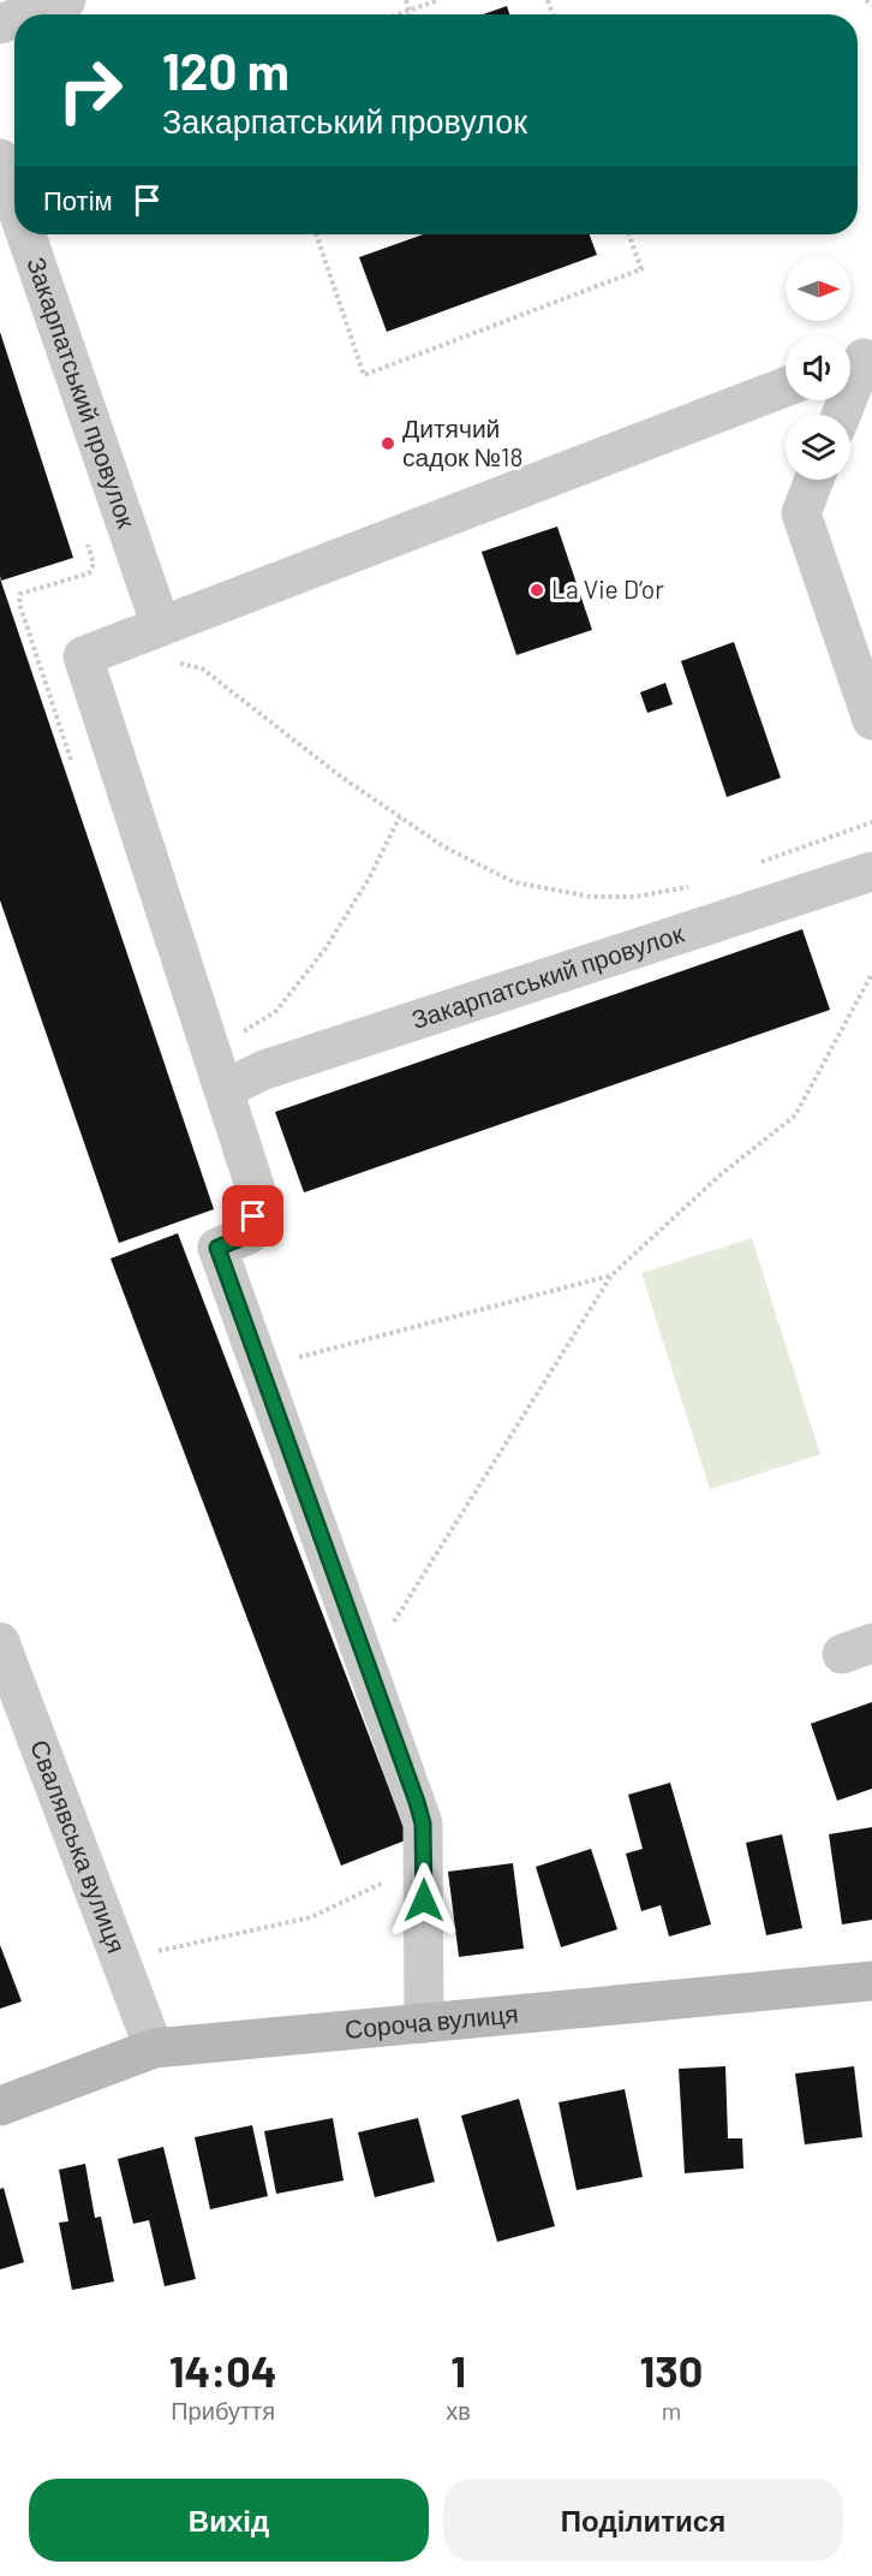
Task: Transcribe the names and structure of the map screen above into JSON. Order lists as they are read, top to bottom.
{
  "streets": {
    "main road": ["Сороча вулиця"],
    "street": ["Закарпатський провулок", "Свалявська вулиця"]
  },
  "crossings": [
    ["Свалявська вулиця", "Сороча вулиця"]
  ],
  "places": ["Дитячий садок №18", "La Vie D‘or"],
  "north": "right",
  "page": {
    "turn": ["120 m", "Закарпатський провулок"],
    "then": "Потім",
    "eta": [
      "14:04",
      "Прибуття",
      "1",
      "хв",
      "130",
      "m"
    ],
    "buttons": ["Вихід", "Поділитися"]
  }
}
